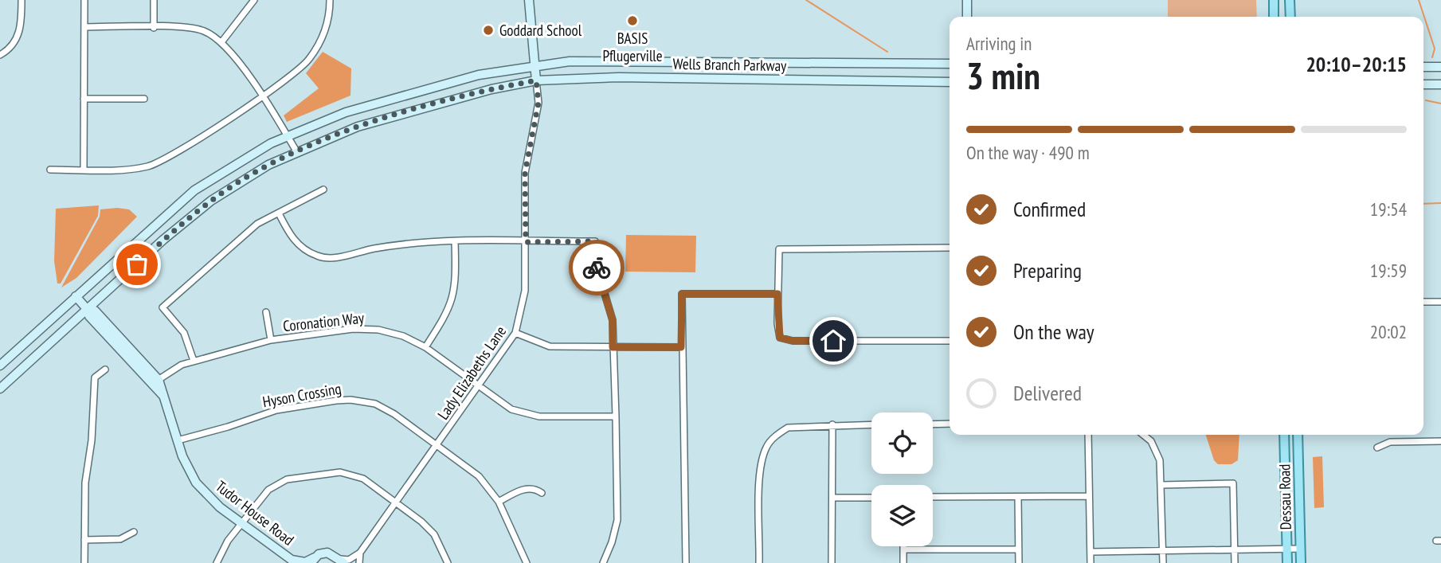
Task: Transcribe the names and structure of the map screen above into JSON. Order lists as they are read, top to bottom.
{
  "streets": {
    "main road": ["Wells Branch Parkway", "Dessau Road", "Tudor House Road"],
    "street": ["Coronation Way", "Lady Elizabeths Lane", "Hyson Crossing"]
  },
  "crossings": [
    ["Wells Branch Parkway", "Lady Elizabeths Lane"],
    ["Wells Branch Parkway", "Tudor House Road"],
    ["Coronation Way", "Lady Elizabeths Lane"],
    ["Coronation Way", "Tudor House Road"],
    ["Lady Elizabeths Lane", "Hyson Crossing"],
    ["Hyson Crossing", "Tudor House Road"]
  ],
  "places": ["BASIS Pflugerville", "Goddard School"],
  "page": {
    "heading": ["3 min", "Arriving in", "20:10–20:15"],
    "bar": "On the way · 490 m",
    "list": [
      ["Confirmed", "19:54"],
      ["Preparing", "19:59"],
      ["On the way", "20:02"],
      "Delivered"
    ]
  }
}
